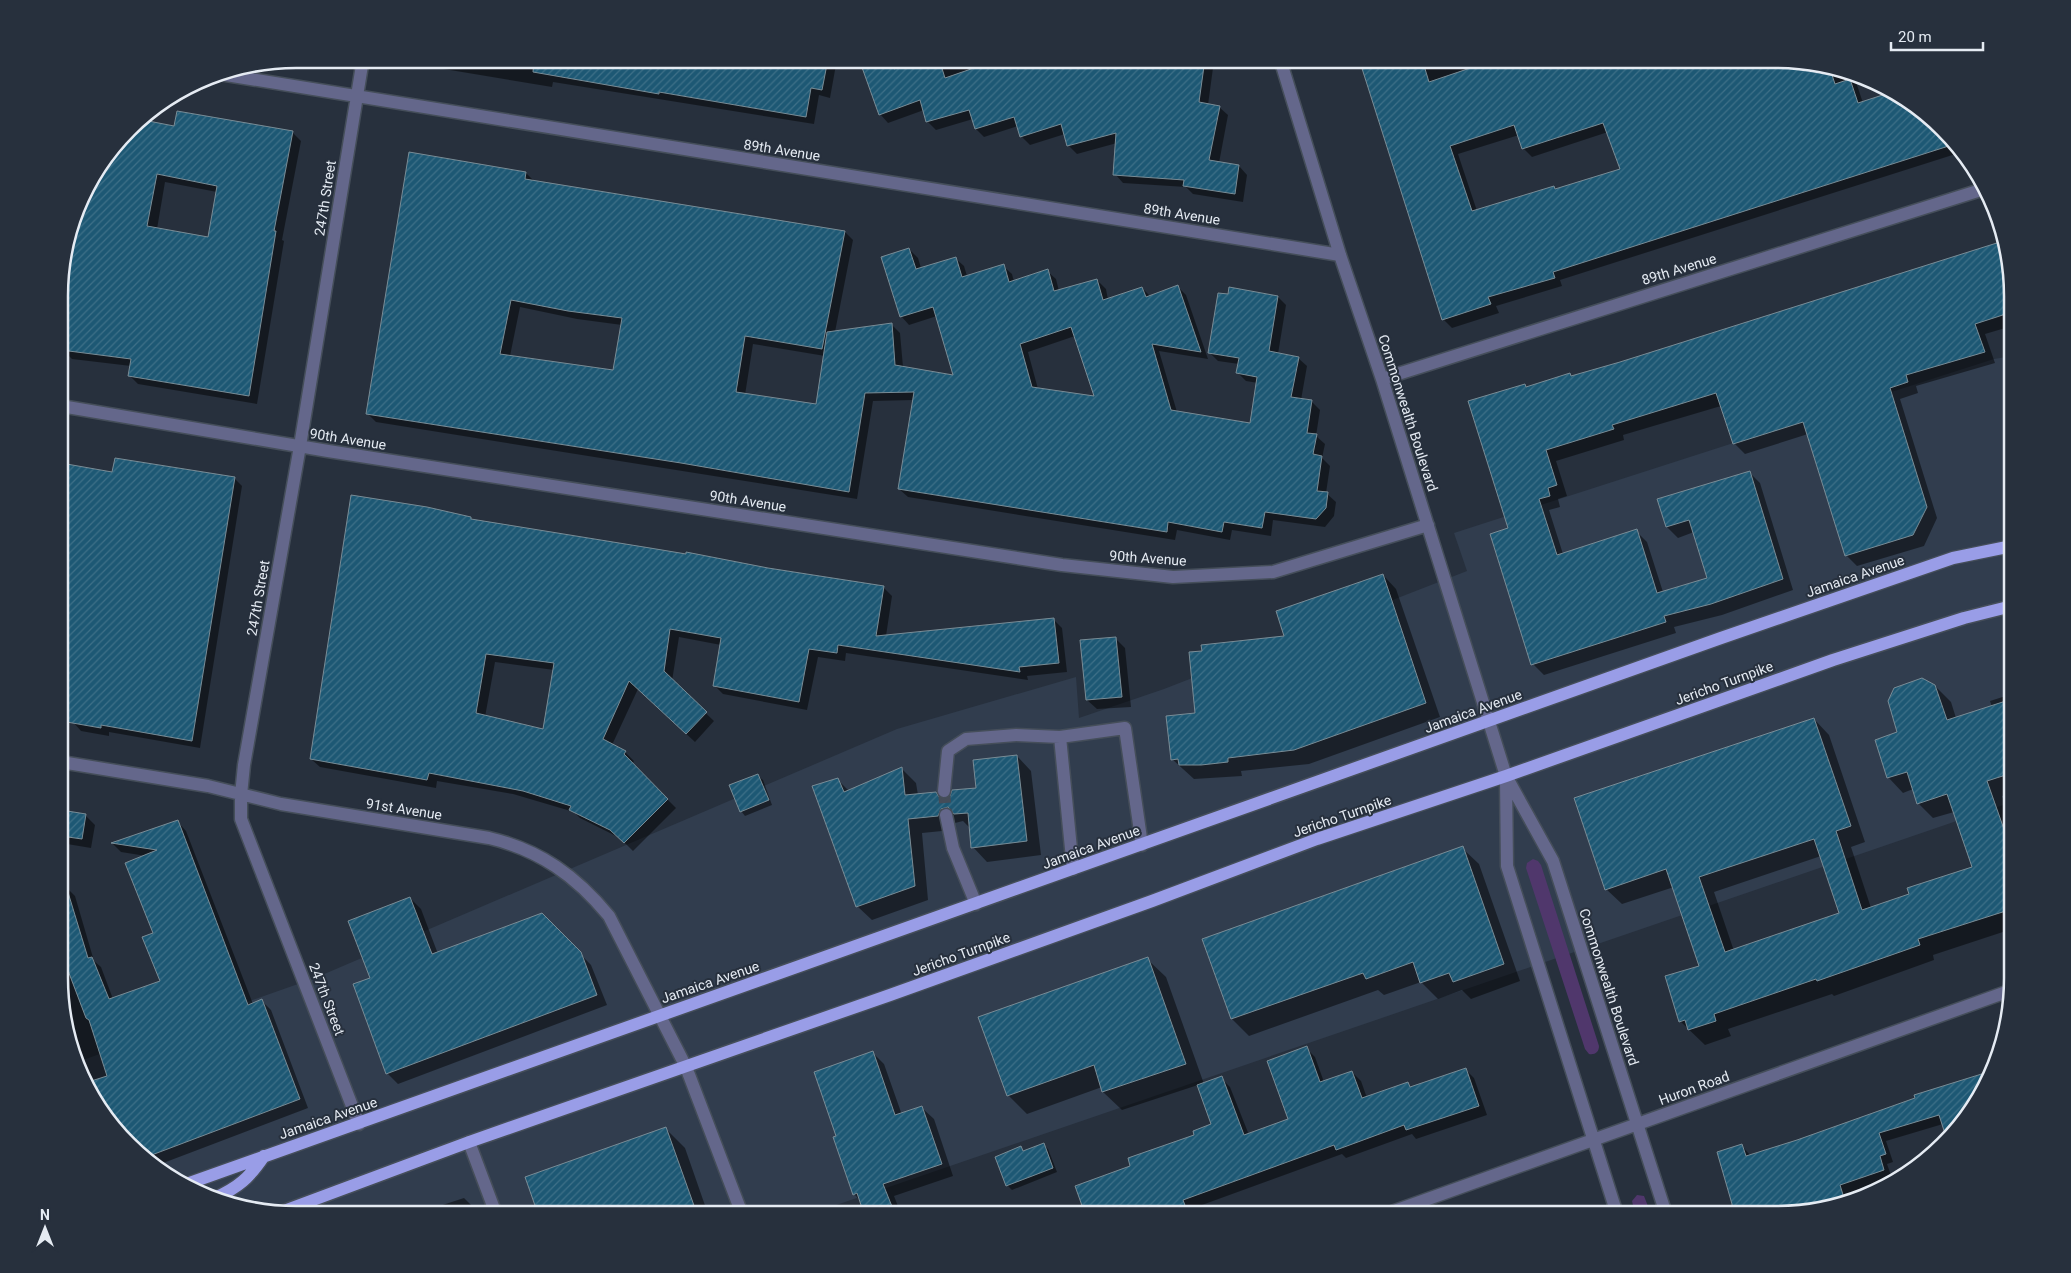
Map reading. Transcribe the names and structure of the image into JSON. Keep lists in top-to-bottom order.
{
  "streets": {
    "main road": ["Jamaica Avenue", "Jericho Turnpike"],
    "street": [
      "89th Avenue",
      "247th Street",
      "Commonwealth Boulevard",
      "90th Avenue",
      "91st Avenue",
      "Huron Road"
    ]
  },
  "crossings": [
    ["89th Avenue", "247th Street"],
    ["89th Avenue", "Commonwealth Boulevard"],
    ["247th Street", "90th Avenue"],
    ["247th Street", "Jamaica Avenue"],
    ["247th Street", "91st Avenue"],
    ["Commonwealth Boulevard", "90th Avenue"],
    ["Commonwealth Boulevard", "Jamaica Avenue"],
    ["Commonwealth Boulevard", "Jericho Turnpike"],
    ["Commonwealth Boulevard", "Huron Road"],
    ["Jamaica Avenue", "91st Avenue"],
    ["Jericho Turnpike", "91st Avenue"]
  ],
  "scale_bar": "20 m",
  "north": "top"
}
